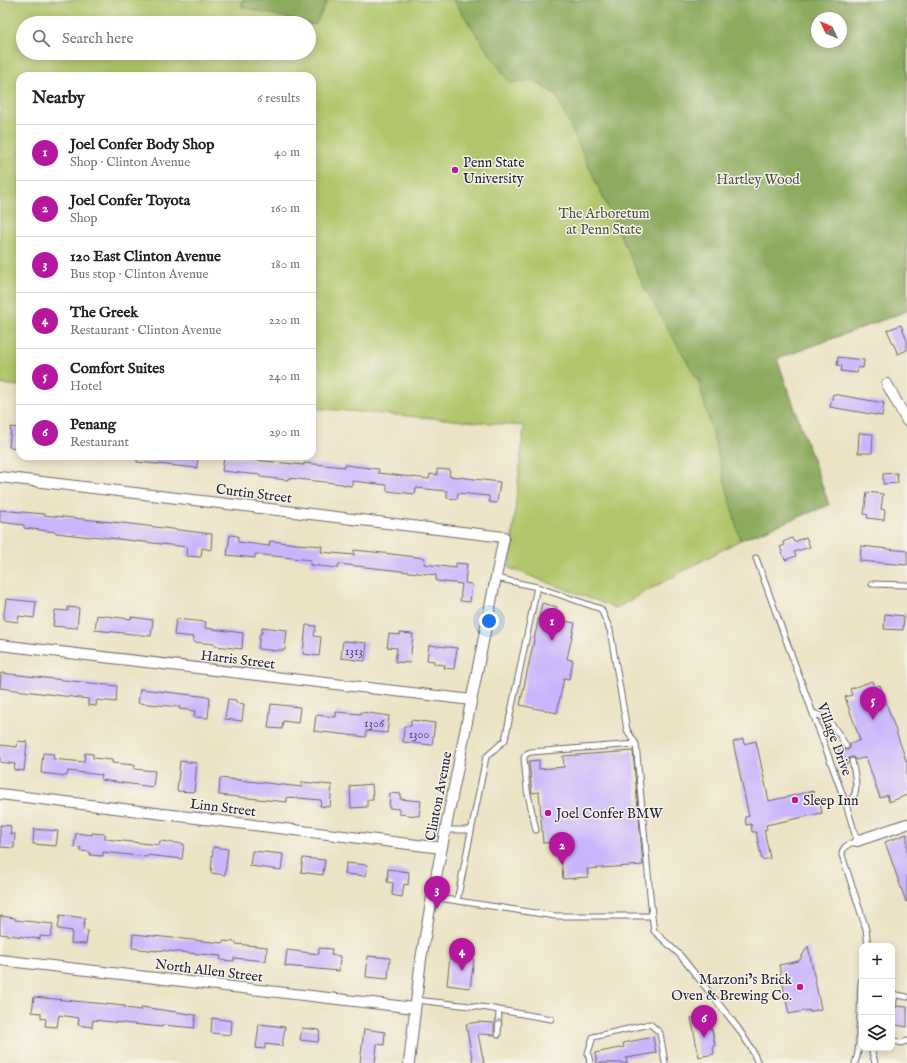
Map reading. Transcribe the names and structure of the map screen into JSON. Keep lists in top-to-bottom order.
{
  "streets": {
    "street": [
      "Curtin Street",
      "Harris Street",
      "Clinton Avenue",
      "Linn Street",
      "North Allen Street"
    ],
    "lane": ["Village Drive"]
  },
  "crossings": [
    ["Curtin Street", "Clinton Avenue"],
    ["Harris Street", "Clinton Avenue"],
    ["Clinton Avenue", "Linn Street"],
    ["Clinton Avenue", "North Allen Street"]
  ],
  "parks": ["Hartley Wood", "The Arboretum at Penn State"],
  "places": [
    "Penn State University",
    "Sleep Inn",
    "Joel Confer BMW",
    "Marzoni’s Brick Oven & Brewing Co."
  ],
  "house_numbers": ["1313", "1306", "1300"],
  "north": "top left",
  "page": {
    "search": "Search here",
    "heading": ["Nearby", "6 results"],
    "list": [
      {
        "mark": "1",
        "name": "Joel Confer Body Shop",
        "note": "Shop · Clinton Avenue",
        "value": "40 m"
      },
      {
        "mark": "2",
        "name": "Joel Confer Toyota",
        "note": "Shop",
        "value": "160 m"
      },
      {
        "mark": "3",
        "name": "120 East Clinton Avenue",
        "note": "Bus stop · Clinton Avenue",
        "value": "180 m"
      },
      {
        "mark": "4",
        "name": "The Greek",
        "note": "Restaurant · Clinton Avenue",
        "value": "220 m"
      },
      {
        "mark": "5",
        "name": "Comfort Suites",
        "note": "Hotel",
        "value": "240 m"
      },
      {
        "mark": "6",
        "name": "Penang",
        "note": "Restaurant",
        "value": "290 m"
      }
    ],
    "pins": [
      "1",
      "5",
      "2",
      "3",
      "4",
      "6"
    ],
    "map_buttons": ["+", "−"]
  }
}
